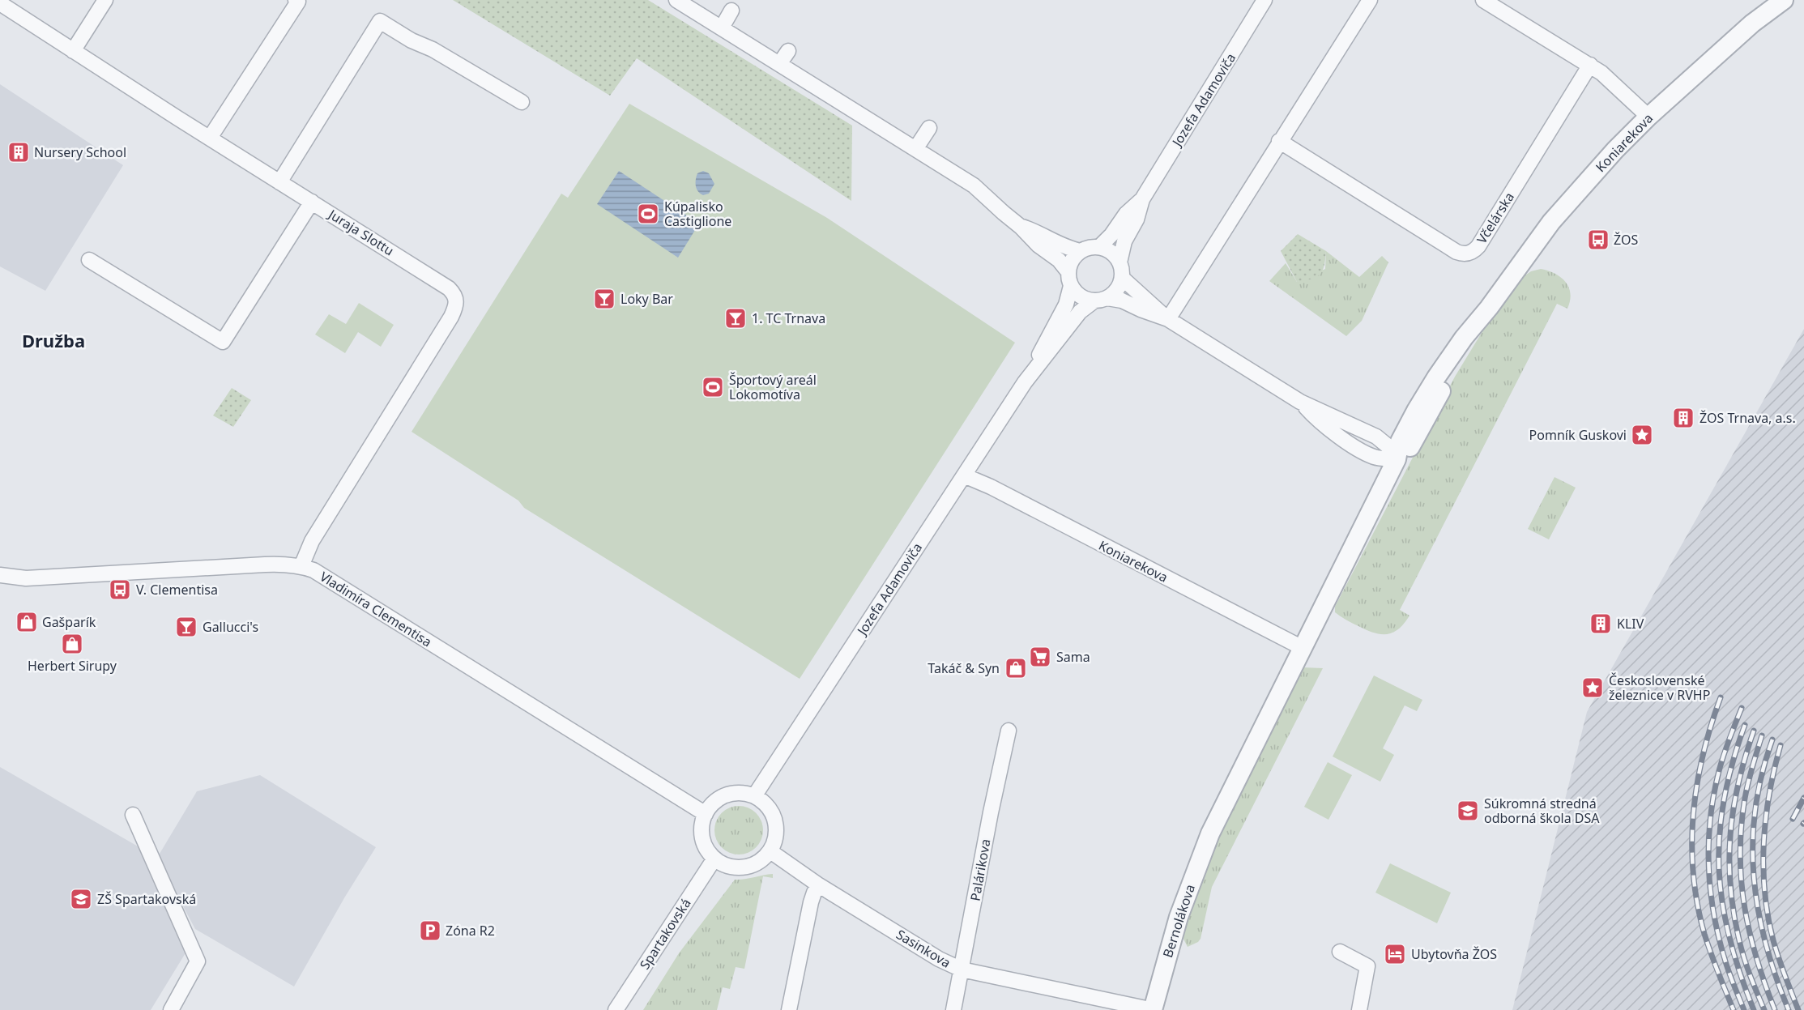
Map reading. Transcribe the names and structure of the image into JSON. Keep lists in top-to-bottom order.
{
  "streets": {
    "street": [
      "Jozefa Adamoviča",
      "Koniarekova",
      "Včelárska",
      "Juraja Slottu",
      "Vladimíra Clementisa",
      "Palárikova",
      "Bernolákova",
      "Spartakovská",
      "Sasinkova"
    ]
  },
  "crossings": [
    ["Jozefa Adamoviča", "Koniarekova"],
    ["Jozefa Adamoviča", "Vladimíra Clementisa"],
    ["Jozefa Adamoviča", "Spartakovská"],
    ["Jozefa Adamoviča", "Sasinkova"],
    ["Koniarekova", "Bernolákova"],
    ["Juraja Slottu", "Vladimíra Clementisa"],
    ["Vladimíra Clementisa", "Spartakovská"],
    ["Vladimíra Clementisa", "Sasinkova"],
    ["Palárikova", "Sasinkova"],
    ["Bernolákova", "Sasinkova"],
    ["Spartakovská", "Sasinkova"]
  ],
  "districts": ["Družba"],
  "places": {
    "building": ["Nursery School", "ŽOS Trnava, a.s.", "KLIV"],
    "sports": ["Kúpalisko Castiglione", "Športový areál Lokomotíva"],
    "bus stop": ["ŽOS", "V. Clementisa"],
    "bar": ["Loky Bar", "1. TC Trnava", "Gallucci's"],
    "place": ["Pomník Guskovi", "Československé železnice v RVHP"],
    "shop": ["Gašparík", "Herbert Sirupy", "Takáč & Syn"],
    "supermarket": ["Sama"],
    "school or university": ["Súkromná stredná odborná škola DSA", "ZŠ Spartakovská"],
    "parking": ["Zóna R2"],
    "hotel": ["Ubytovňa ŽOS"]
  }
}
